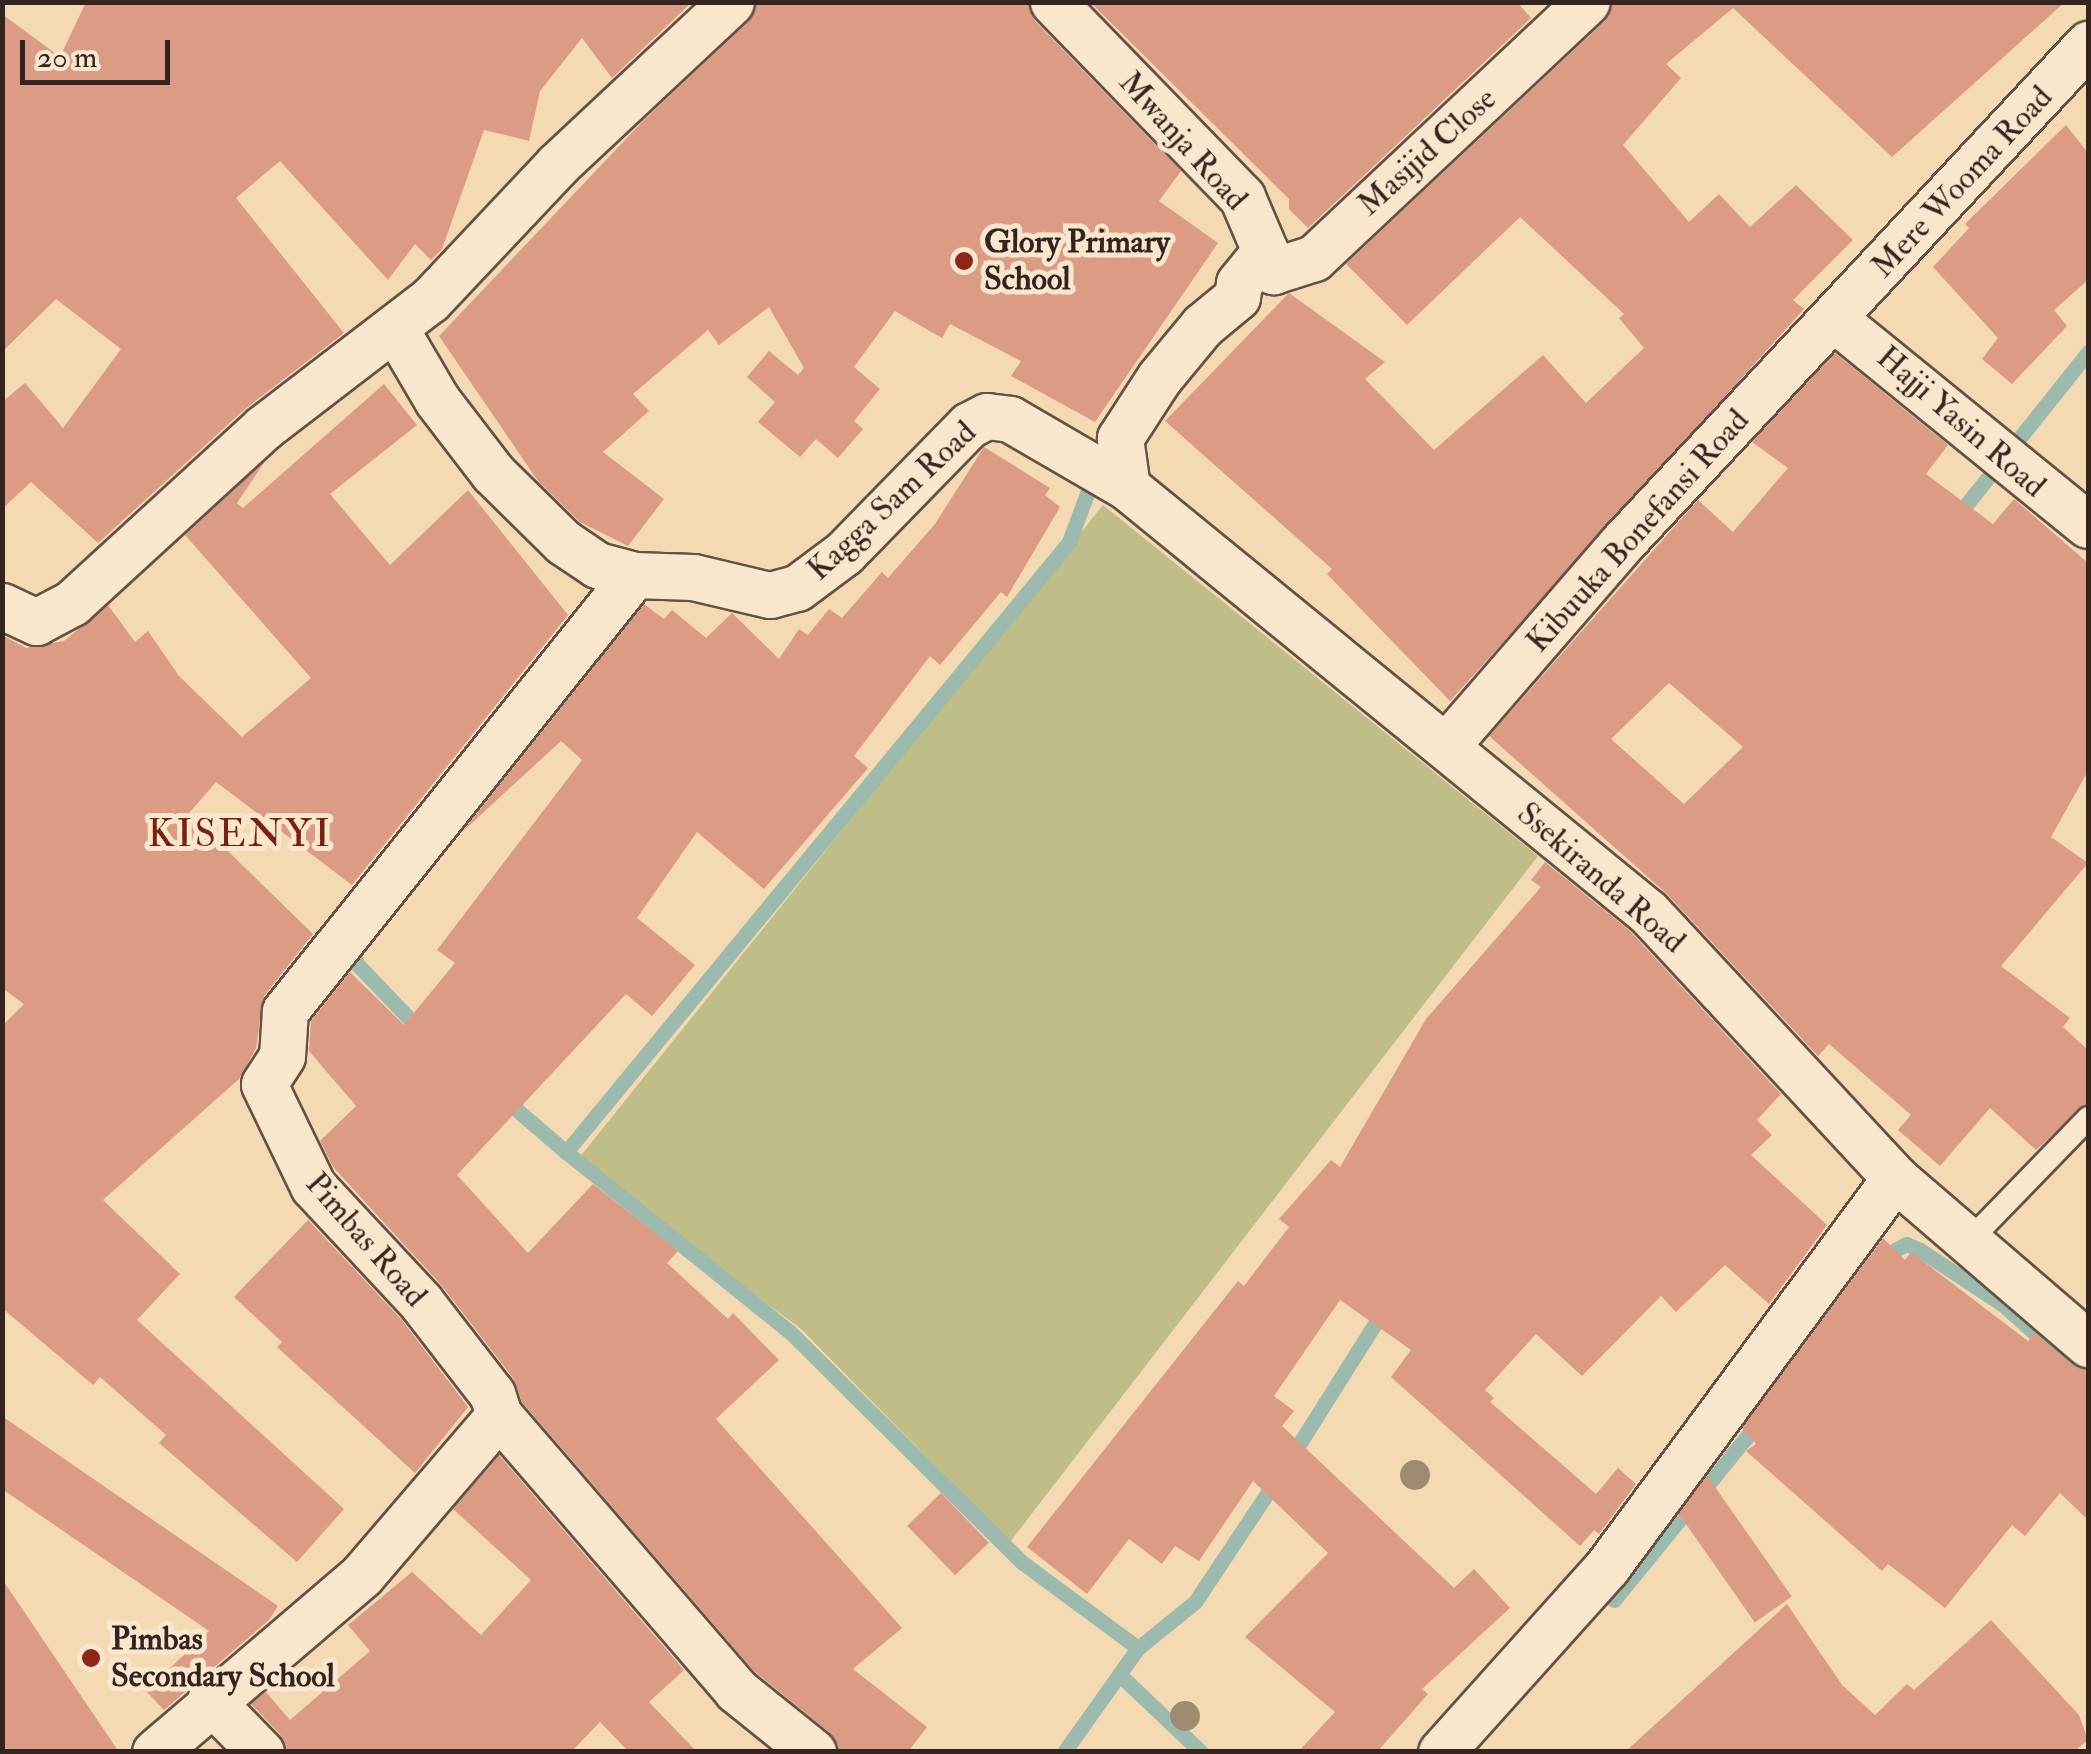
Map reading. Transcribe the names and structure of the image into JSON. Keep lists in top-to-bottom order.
{
  "streets": {
    "street": [
      "Mwanja Road",
      "Masijid Close",
      "Mere Wooma Road",
      "Hajji Yasin Road",
      "Kagga Sam Road",
      "Kibuuka Bonefansi Road",
      "Ssekiranda Road",
      "Pimbas Road"
    ]
  },
  "crossings": [
    ["Mwanja Road", "Masijid Close"],
    ["Mere Wooma Road", "Hajji Yasin Road"],
    ["Mere Wooma Road", "Kibuuka Bonefansi Road"],
    ["Hajji Yasin Road", "Kibuuka Bonefansi Road"],
    ["Kagga Sam Road", "Ssekiranda Road"],
    ["Kagga Sam Road", "Pimbas Road"],
    ["Kibuuka Bonefansi Road", "Ssekiranda Road"]
  ],
  "districts": ["KISENYI"],
  "places": ["Glory Primary School", "Pimbas Secondary School"],
  "scale_bar": "20 m"
}
